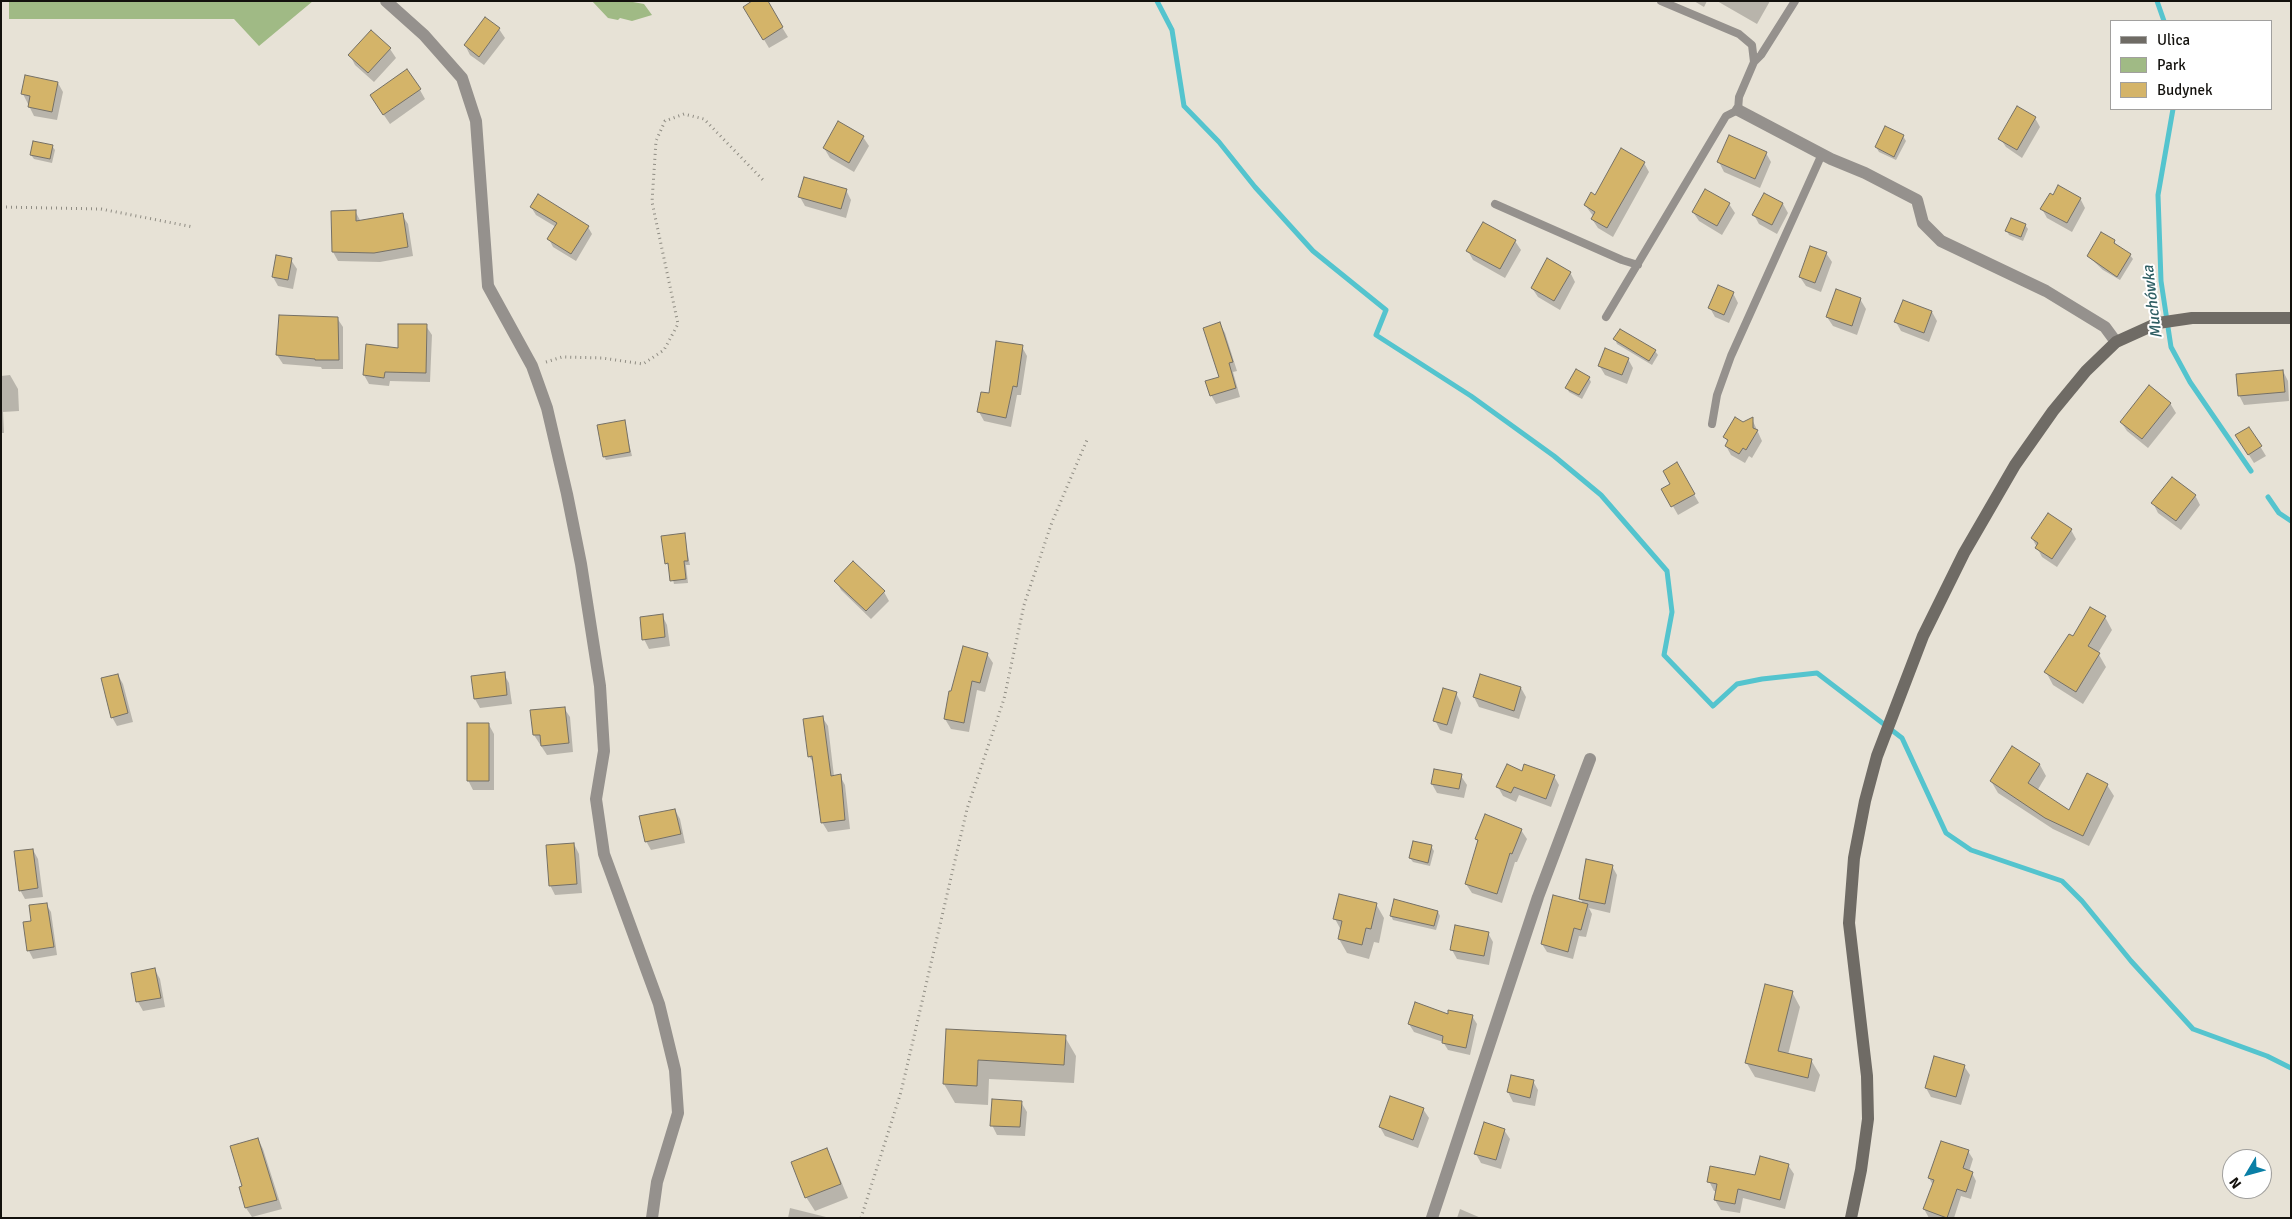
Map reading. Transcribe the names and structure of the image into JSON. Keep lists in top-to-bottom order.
{
  "water": ["Muchówka"],
  "legend": ["Ulica", "Park", "Budynek"],
  "north": "bottom left"
}
